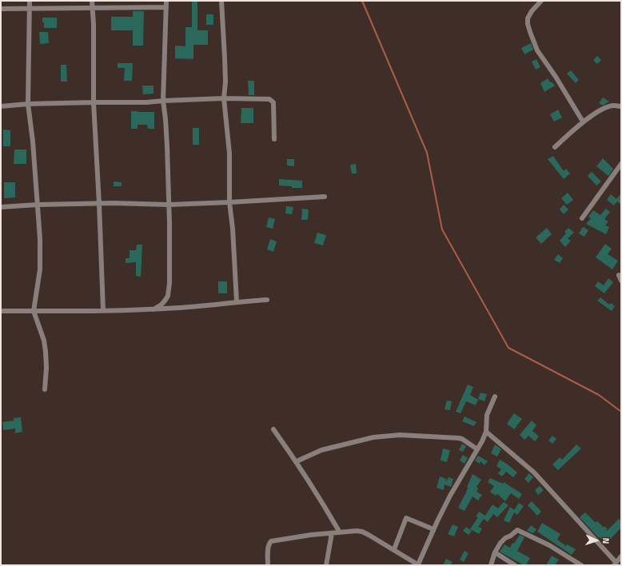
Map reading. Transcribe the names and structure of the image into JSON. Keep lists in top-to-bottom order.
{
  "north": "right"
}
